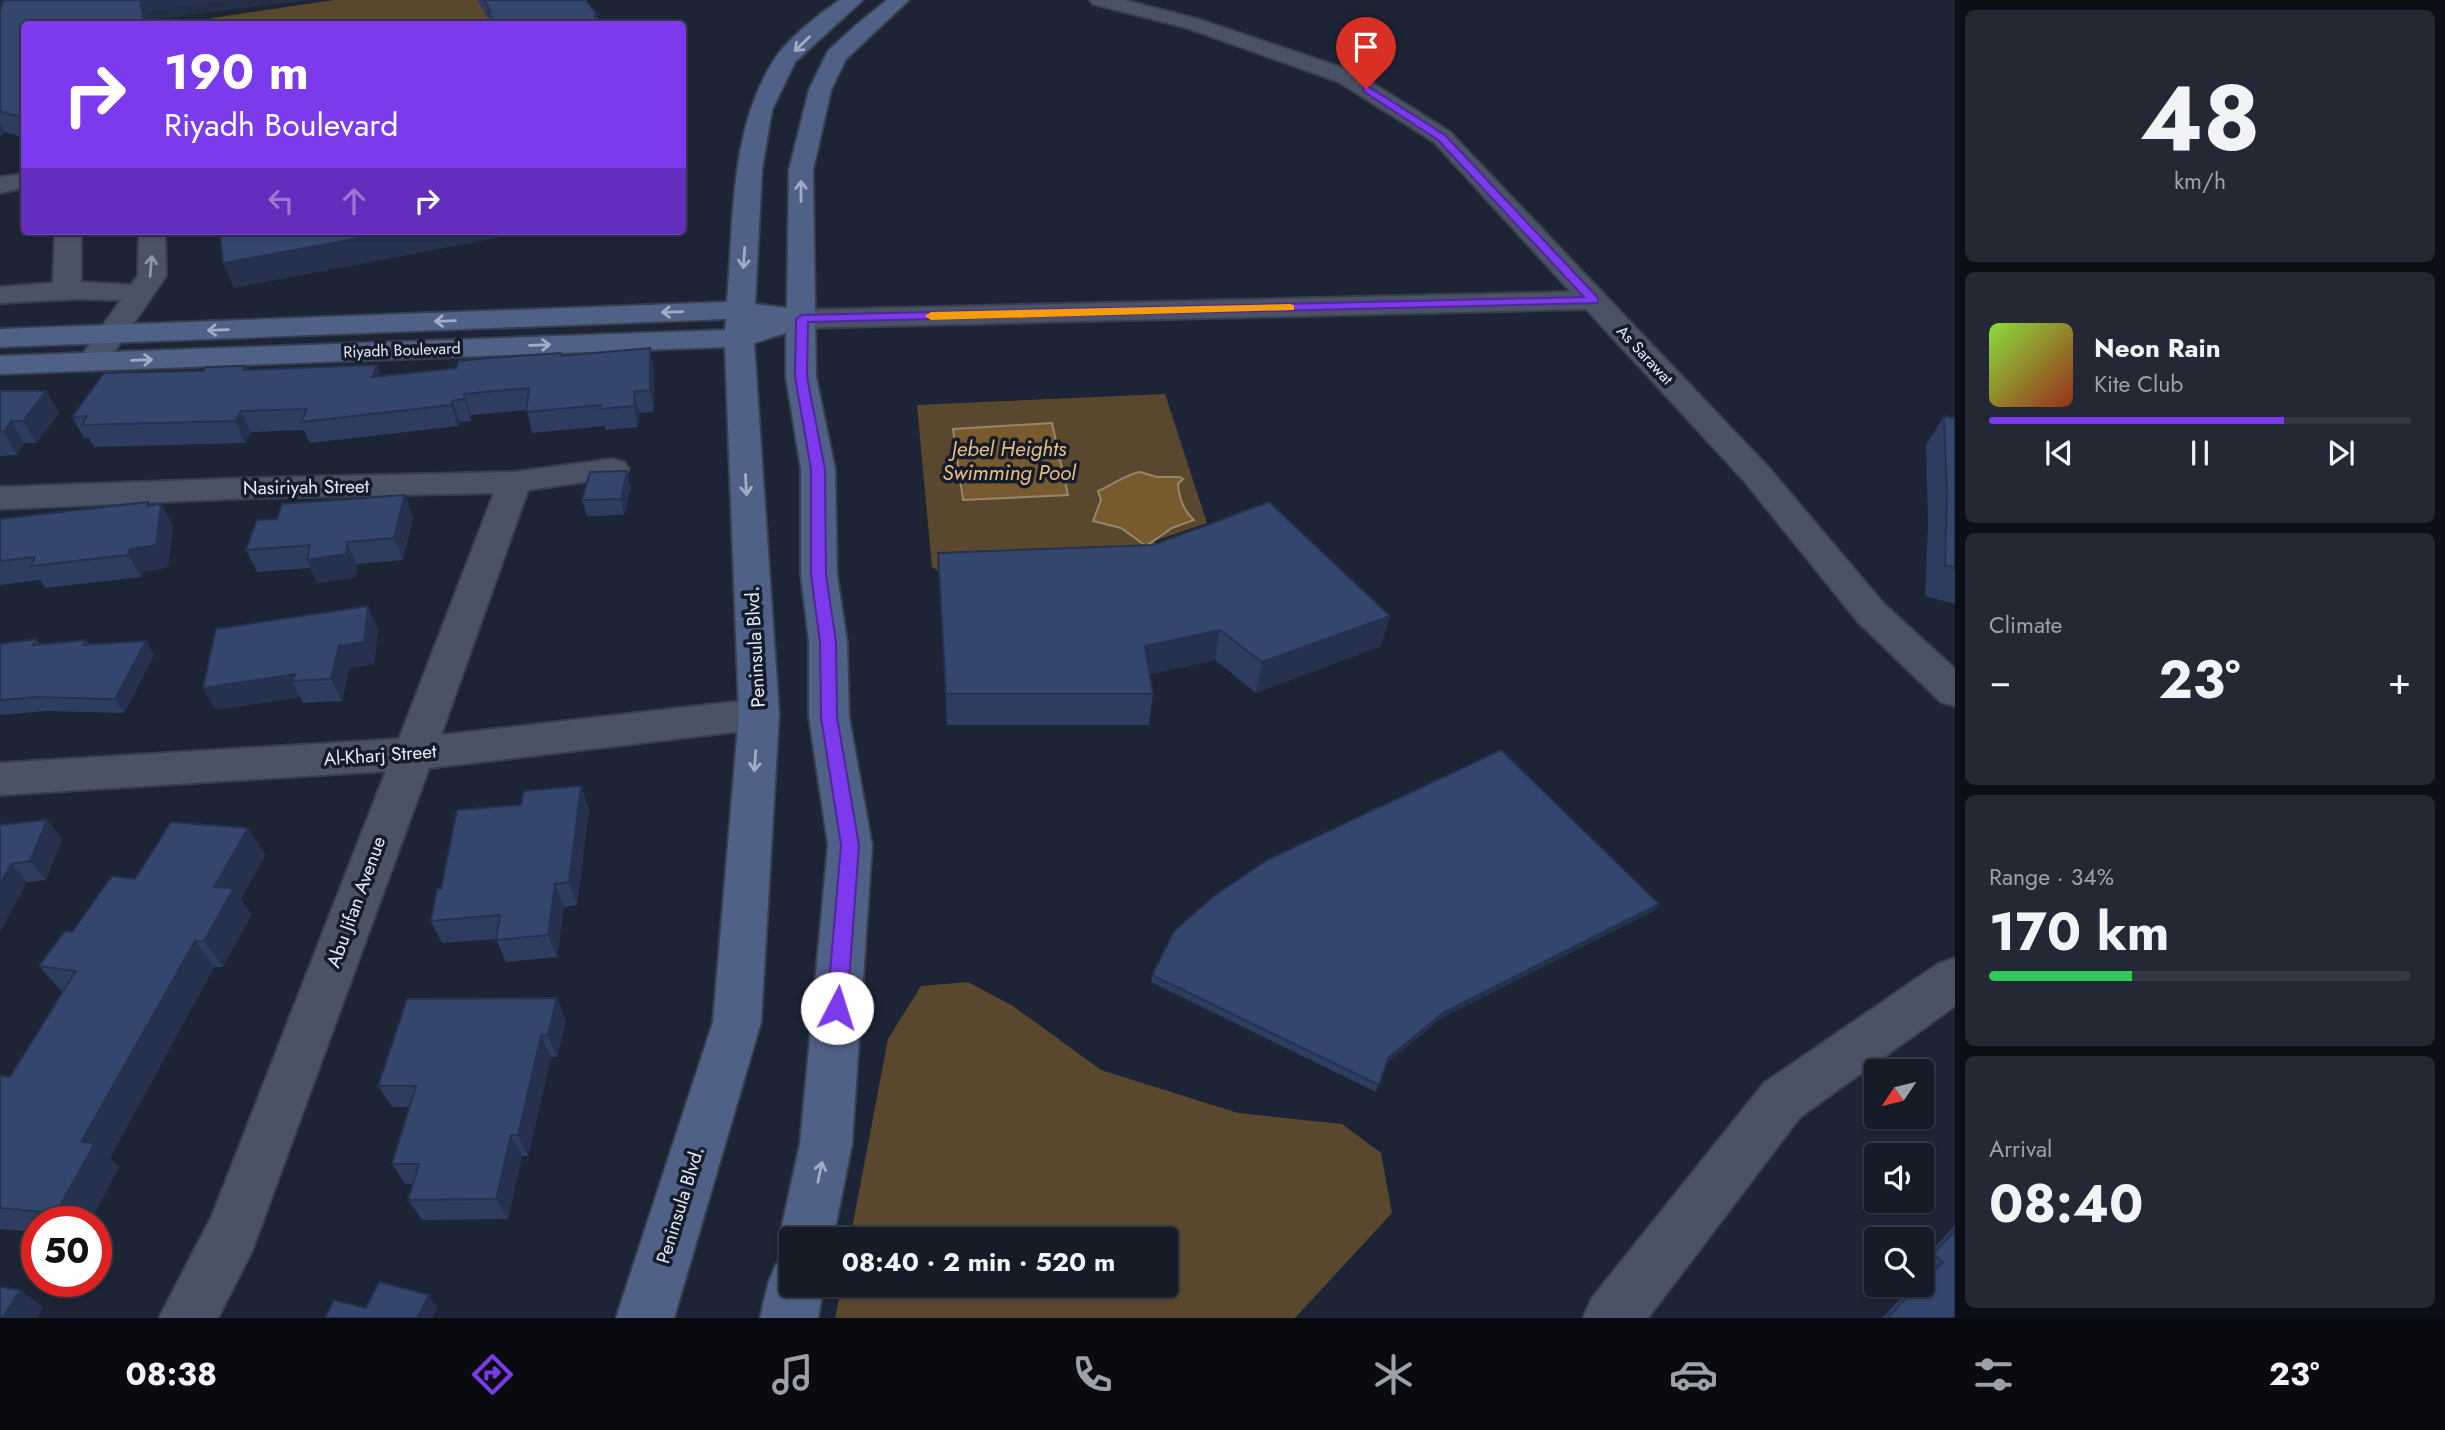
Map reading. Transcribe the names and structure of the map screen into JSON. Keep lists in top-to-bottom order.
{
  "streets": {
    "main road": ["Riyadh Boulevard", "Peninsula Blvd."],
    "street": [
      "As Sarawat",
      "Nasiriyah Street",
      "Al-Kharj Street",
      "Abu Jifan Avenue"
    ]
  },
  "crossings": [
    ["Riyadh Boulevard", "As Sarawat"],
    ["Riyadh Boulevard", "Peninsula Blvd."],
    ["Nasiriyah Street", "Abu Jifan Avenue"],
    ["Peninsula Blvd.", "Al-Kharj Street"],
    ["Al-Kharj Street", "Abu Jifan Avenue"]
  ],
  "water": ["Jebel Heights Swimming Pool"],
  "north": "bottom left",
  "page": {
    "tile": [
      ["48", "km/h"],
      "Climate",
      ["Range · 34%", "170 km"],
      ["Arrival", "08:40"]
    ],
    "turn": ["190 m", "Riyadh Boulevard"],
    "song": ["Neon Rain", "Kite Club"],
    "heat": ["−", "23°", "+"],
    "limit": "50",
    "trip": "08:40 · 2 min · 520 m",
    "tabs": ["08:38", "23°"]
  }
}
